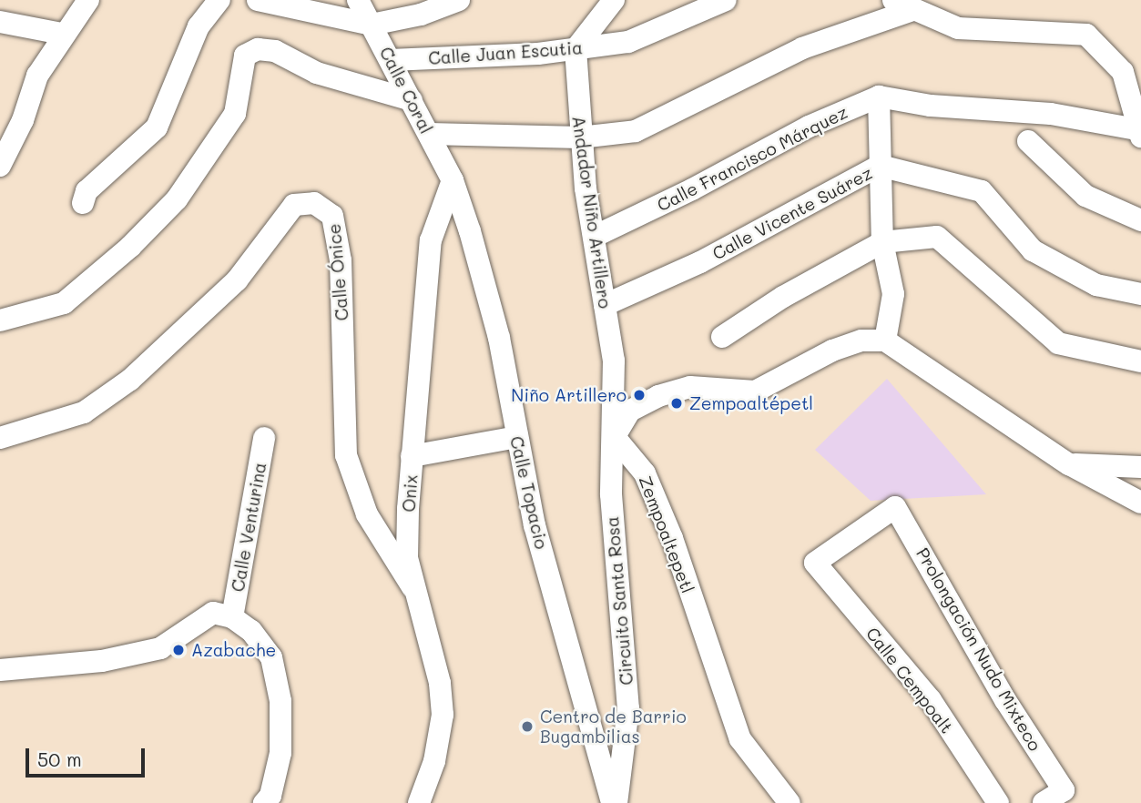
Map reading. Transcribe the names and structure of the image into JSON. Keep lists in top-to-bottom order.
{
  "streets": {
    "street": [
      "Calle Juan Escutia",
      "Calle Coral",
      "Calle Francisco Márquez",
      "Andador Niño Artillero",
      "Calle Vicente Suárez",
      "Calle Ónice",
      "Calle Topacio",
      "Onix",
      "Calle Venturina",
      "Zempoaltepetl",
      "Circuito Santa Rosa",
      "Prolongación Nudo Mixteco",
      "Calle Cempoalt"
    ]
  },
  "crossings": [
    ["Calle Juan Escutia", "Calle Coral"],
    ["Calle Juan Escutia", "Andador Niño Artillero"],
    ["Calle Coral", "Calle Topacio"],
    ["Calle Coral", "Onix"],
    ["Calle Francisco Márquez", "Andador Niño Artillero"],
    ["Andador Niño Artillero", "Calle Vicente Suárez"],
    ["Andador Niño Artillero", "Zempoaltepetl"],
    ["Andador Niño Artillero", "Circuito Santa Rosa"],
    ["Calle Ónice", "Onix"],
    ["Calle Topacio", "Onix"],
    ["Calle Topacio", "Circuito Santa Rosa"],
    ["Zempoaltepetl", "Circuito Santa Rosa"],
    ["Prolongación Nudo Mixteco", "Calle Cempoalt"]
  ],
  "places": [
    "Niño Artillero",
    "Zempoaltépetl",
    "Azabache",
    "Centro de Barrio Bugambilias"
  ],
  "scale_bar": "50 m"
}
